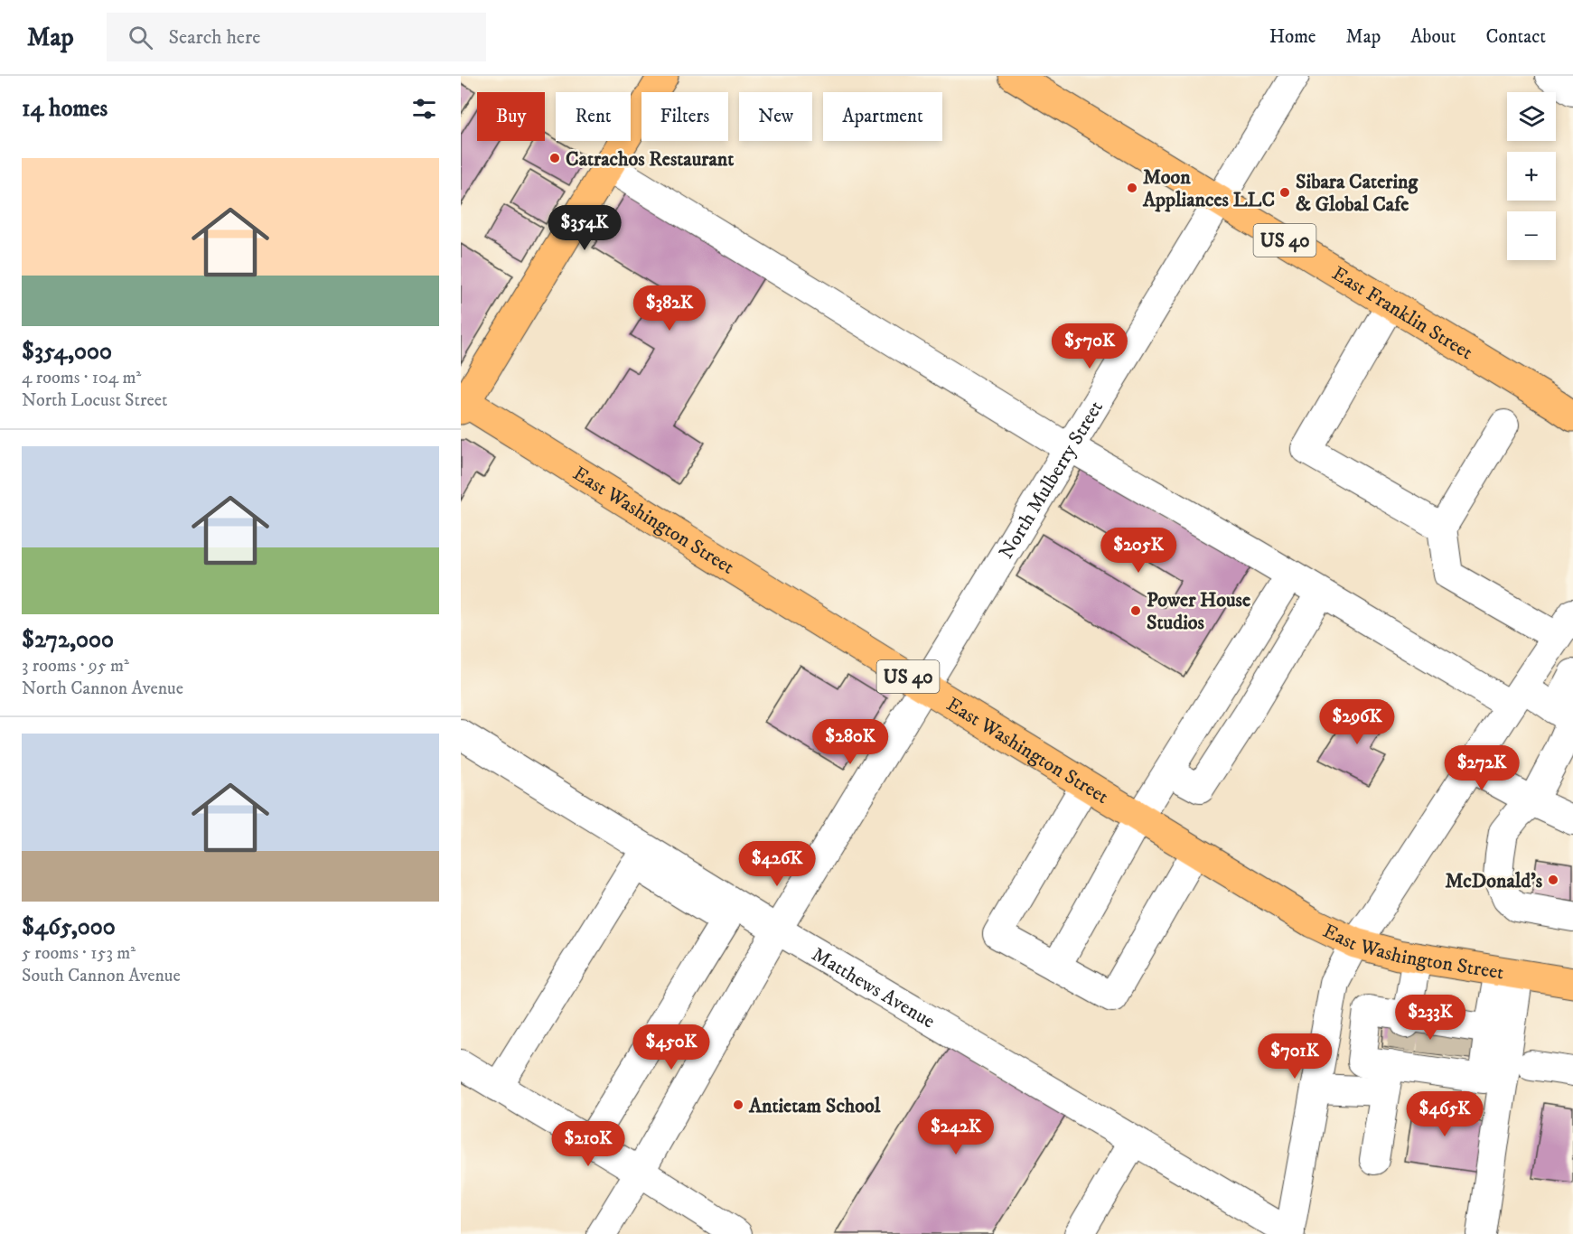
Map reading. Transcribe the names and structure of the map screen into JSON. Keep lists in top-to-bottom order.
{
  "streets": {
    "main road": ["US 40", "East Franklin Street", "East Washington Street"],
    "street": ["North Mulberry Street", "Matthews Avenue"]
  },
  "crossings": [
    ["East Franklin Street", "North Mulberry Street"],
    ["North Mulberry Street", "East Washington Street"],
    ["North Mulberry Street", "Matthews Avenue"]
  ],
  "places": [
    "Catrachos Restaurant",
    "Moon Appliances LLC",
    "Sibara Catering & Global Cafe",
    "Power House Studios",
    "McDonald's",
    "Antietam School"
  ],
  "page": {
    "header": "Map",
    "search": "Search here",
    "nav": [
      "Home",
      "Map",
      "About",
      "Contact"
    ],
    "heading": "14 homes",
    "map_buttons": ["+", "−"],
    "chip": [
      "Buy",
      "Rent",
      "Filters",
      "New",
      "Apartment"
    ],
    "list": [
      {
        "name": "$354,000",
        "note": "4 rooms · 104 m² · North Locust Street"
      },
      {
        "name": "$272,000",
        "note": "3 rooms · 95 m² · North Cannon Avenue"
      },
      {
        "name": "$465,000",
        "note": "5 rooms · 153 m² · South Cannon Avenue"
      }
    ],
    "price": [
      "$354K",
      "$382K",
      "$570K",
      "$205K",
      "$296K",
      "$280K",
      "$272K",
      "$426K",
      "$233K",
      "$450K",
      "$701K",
      "$465K",
      "$242K",
      "$210K"
    ]
  }
}
